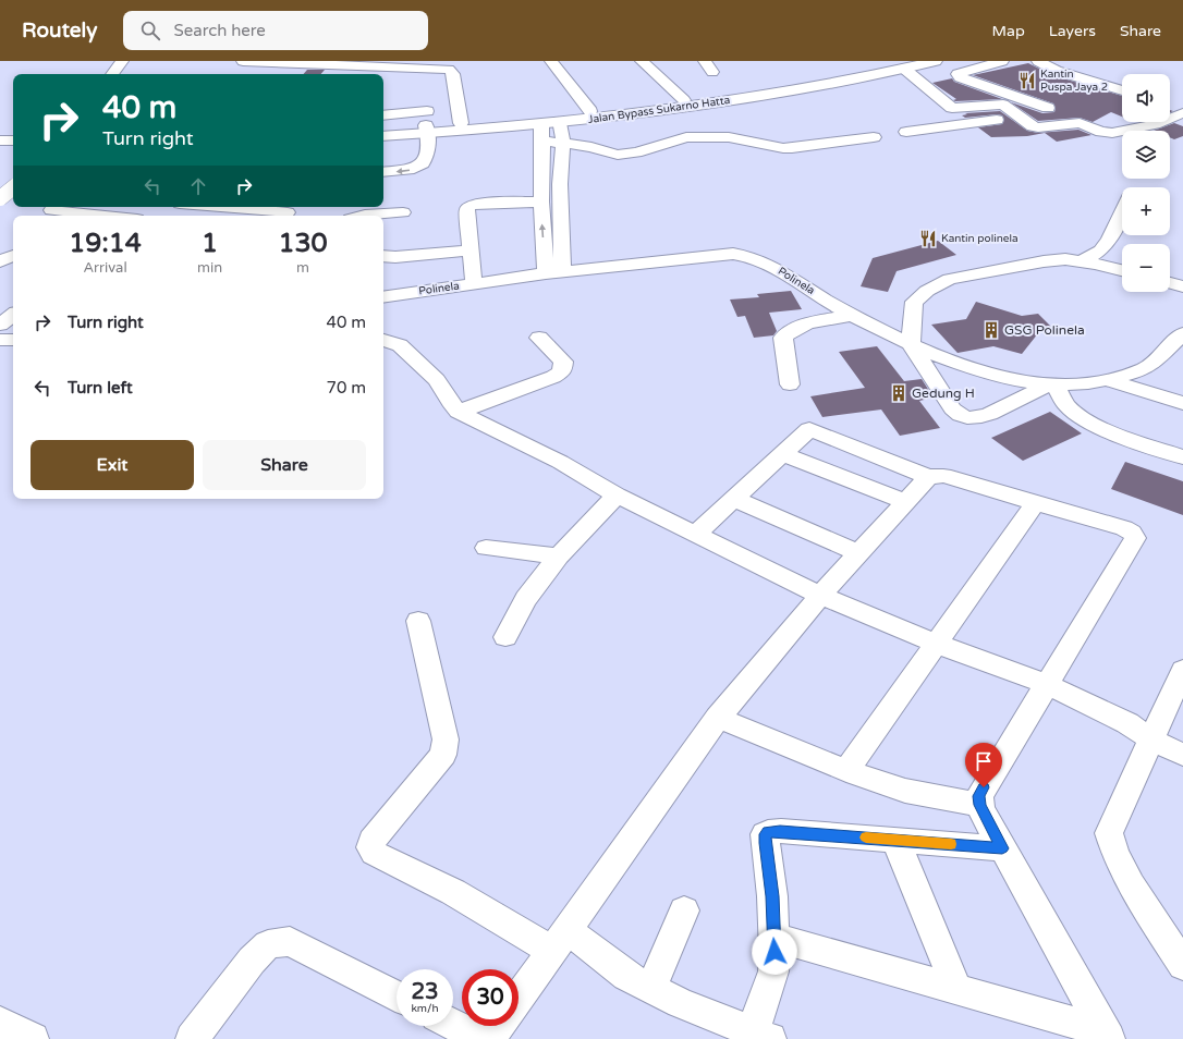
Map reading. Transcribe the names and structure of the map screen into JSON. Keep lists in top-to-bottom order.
{
  "streets": {
    "highway": ["Jalan Bypass Sukarno Hatta"],
    "street": ["Polinela"]
  },
  "places": {
    "restaurant": ["Kantin Puspa Jaya 2", "Kantin polinela"],
    "building": ["GSG Polinela", "Gedung H"]
  },
  "page": {
    "header": "Routely",
    "search": "Search here",
    "nav": ["Map", "Layers", "Share"],
    "map_buttons": ["+", "−"],
    "turn": ["40 m", "Turn right"],
    "eta": [
      "19:14",
      "Arrival",
      "1",
      "min",
      "130",
      "m"
    ],
    "list": [
      {
        "name": "Turn right",
        "value": "40 m"
      },
      {
        "name": "Turn left",
        "value": "70 m"
      }
    ],
    "buttons": ["Exit", "Share"],
    "speed": "23 km/h",
    "limit": "30"
  }
}
